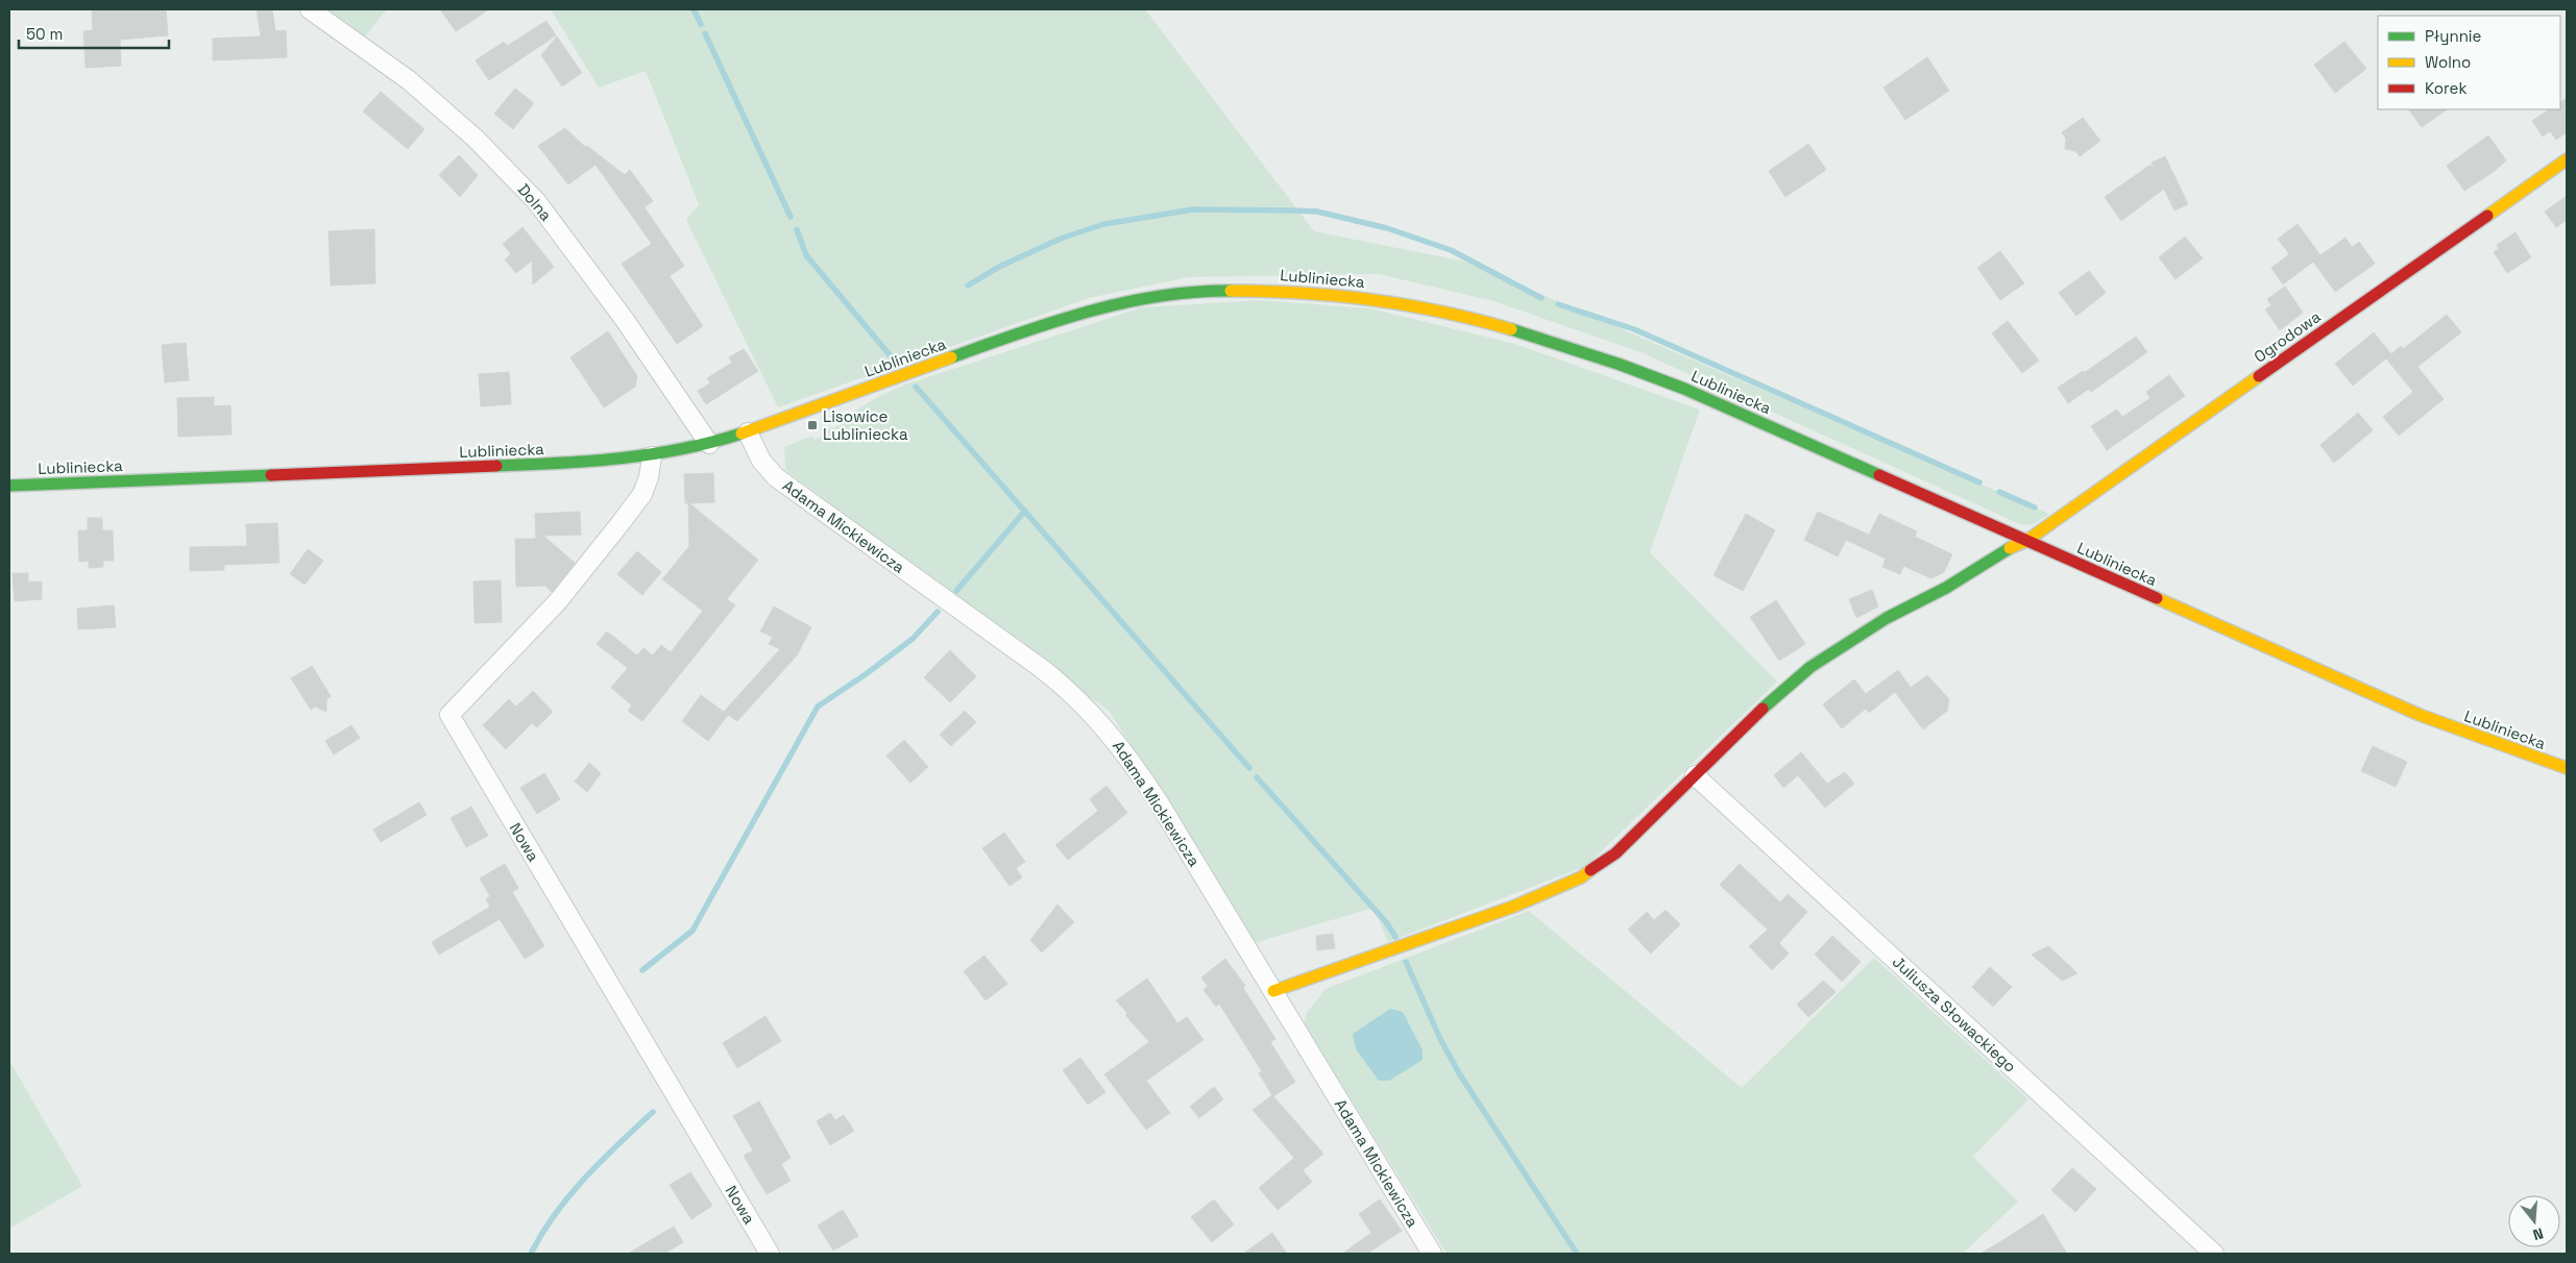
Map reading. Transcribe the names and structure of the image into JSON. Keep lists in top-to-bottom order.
{
  "streets": {
    "main road": ["Lubliniecka", "Ogrodowa"],
    "street": [
      "Dolna",
      "Adama Mickiewicza",
      "Nowa",
      "Juliusza Słowackiego"
    ]
  },
  "crossings": [
    ["Dolna", "Lubliniecka"],
    ["Lubliniecka", "Ogrodowa"],
    ["Lubliniecka", "Adama Mickiewicza"],
    ["Lubliniecka", "Nowa"],
    ["Ogrodowa", "Adama Mickiewicza"],
    ["Ogrodowa", "Juliusza Słowackiego"]
  ],
  "places": {
    "transit": ["Lisowice Lubliniecka"]
  },
  "legend": ["Płynnie", "Wolno", "Korek"],
  "scale_bar": "50 m",
  "north": "bottom"
}
